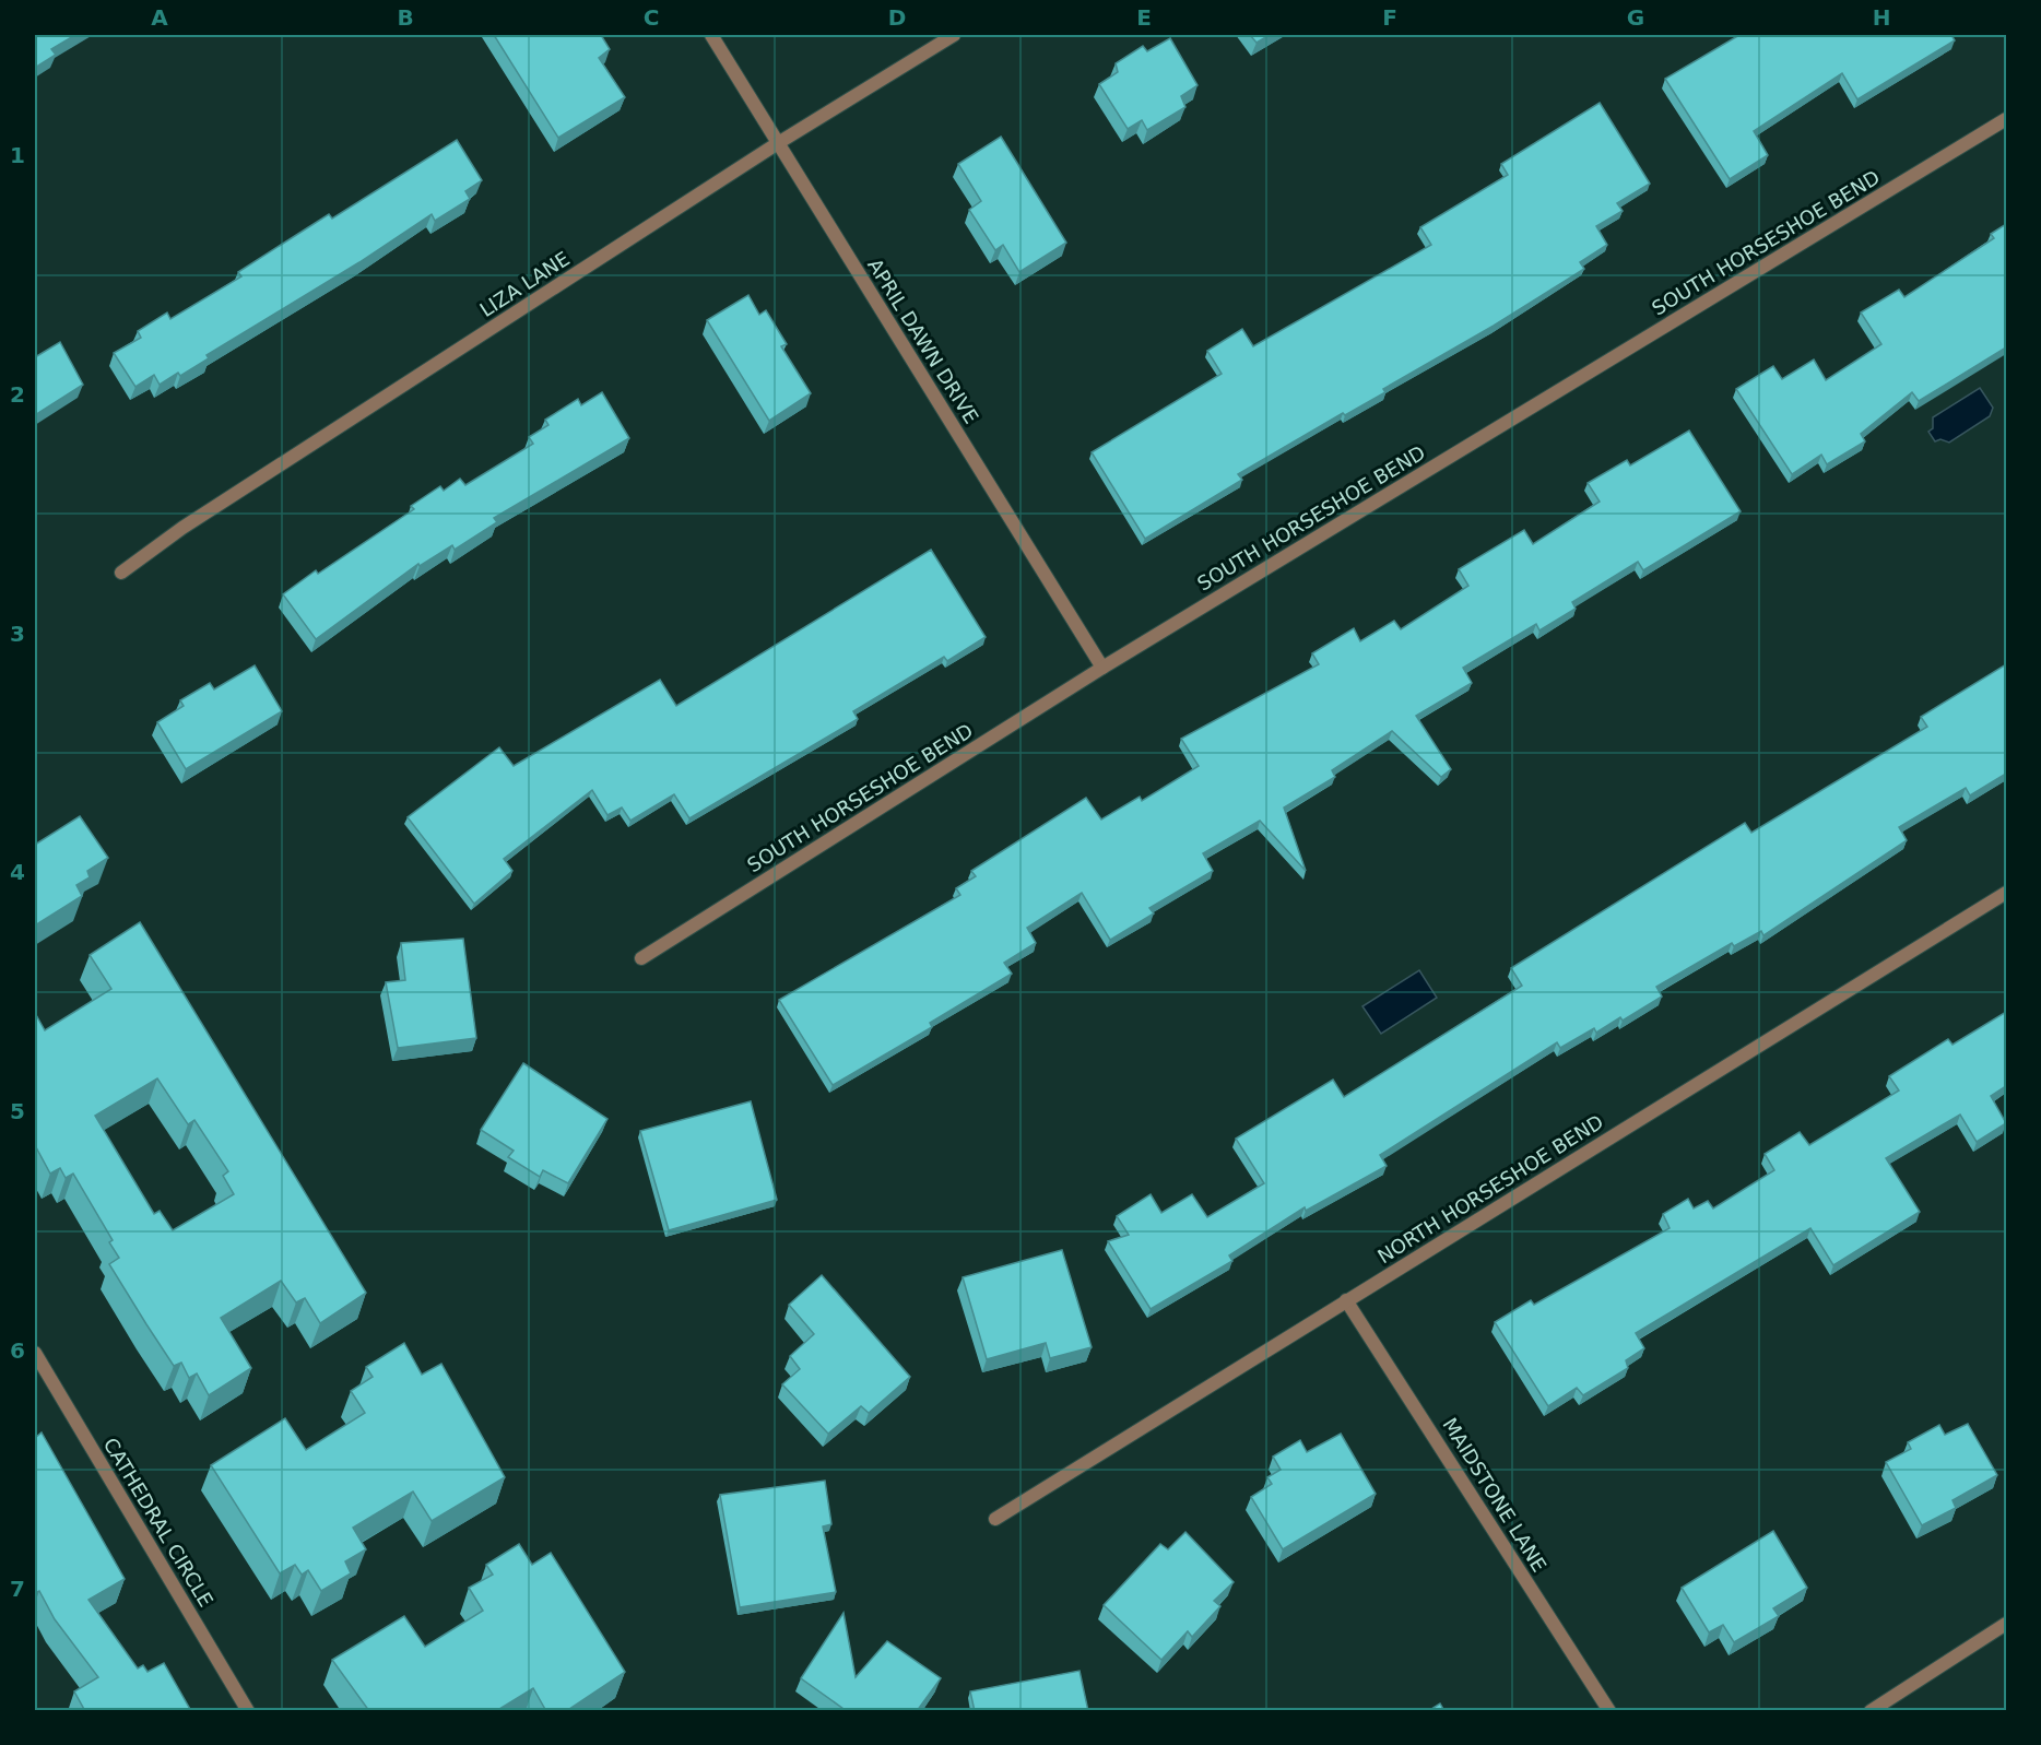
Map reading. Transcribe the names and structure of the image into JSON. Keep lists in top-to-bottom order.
{
  "streets": {
    "street": [
      "SOUTH HORSESHOE BEND",
      "LIZA LANE",
      "APRIL DAWN DRIVE",
      "NORTH HORSESHOE BEND",
      "MAIDSTONE LANE",
      "CATHEDRAL CIRCLE"
    ]
  },
  "crossings": [
    ["SOUTH HORSESHOE BEND", "APRIL DAWN DRIVE"],
    ["LIZA LANE", "APRIL DAWN DRIVE"],
    ["NORTH HORSESHOE BEND", "MAIDSTONE LANE"]
  ],
  "grid": {
    "columns": [
      "A",
      "B",
      "C",
      "D",
      "E",
      "F",
      "G",
      "H"
    ],
    "rows": [
      "1",
      "2",
      "3",
      "4",
      "5",
      "6",
      "7"
    ]
  }
}
